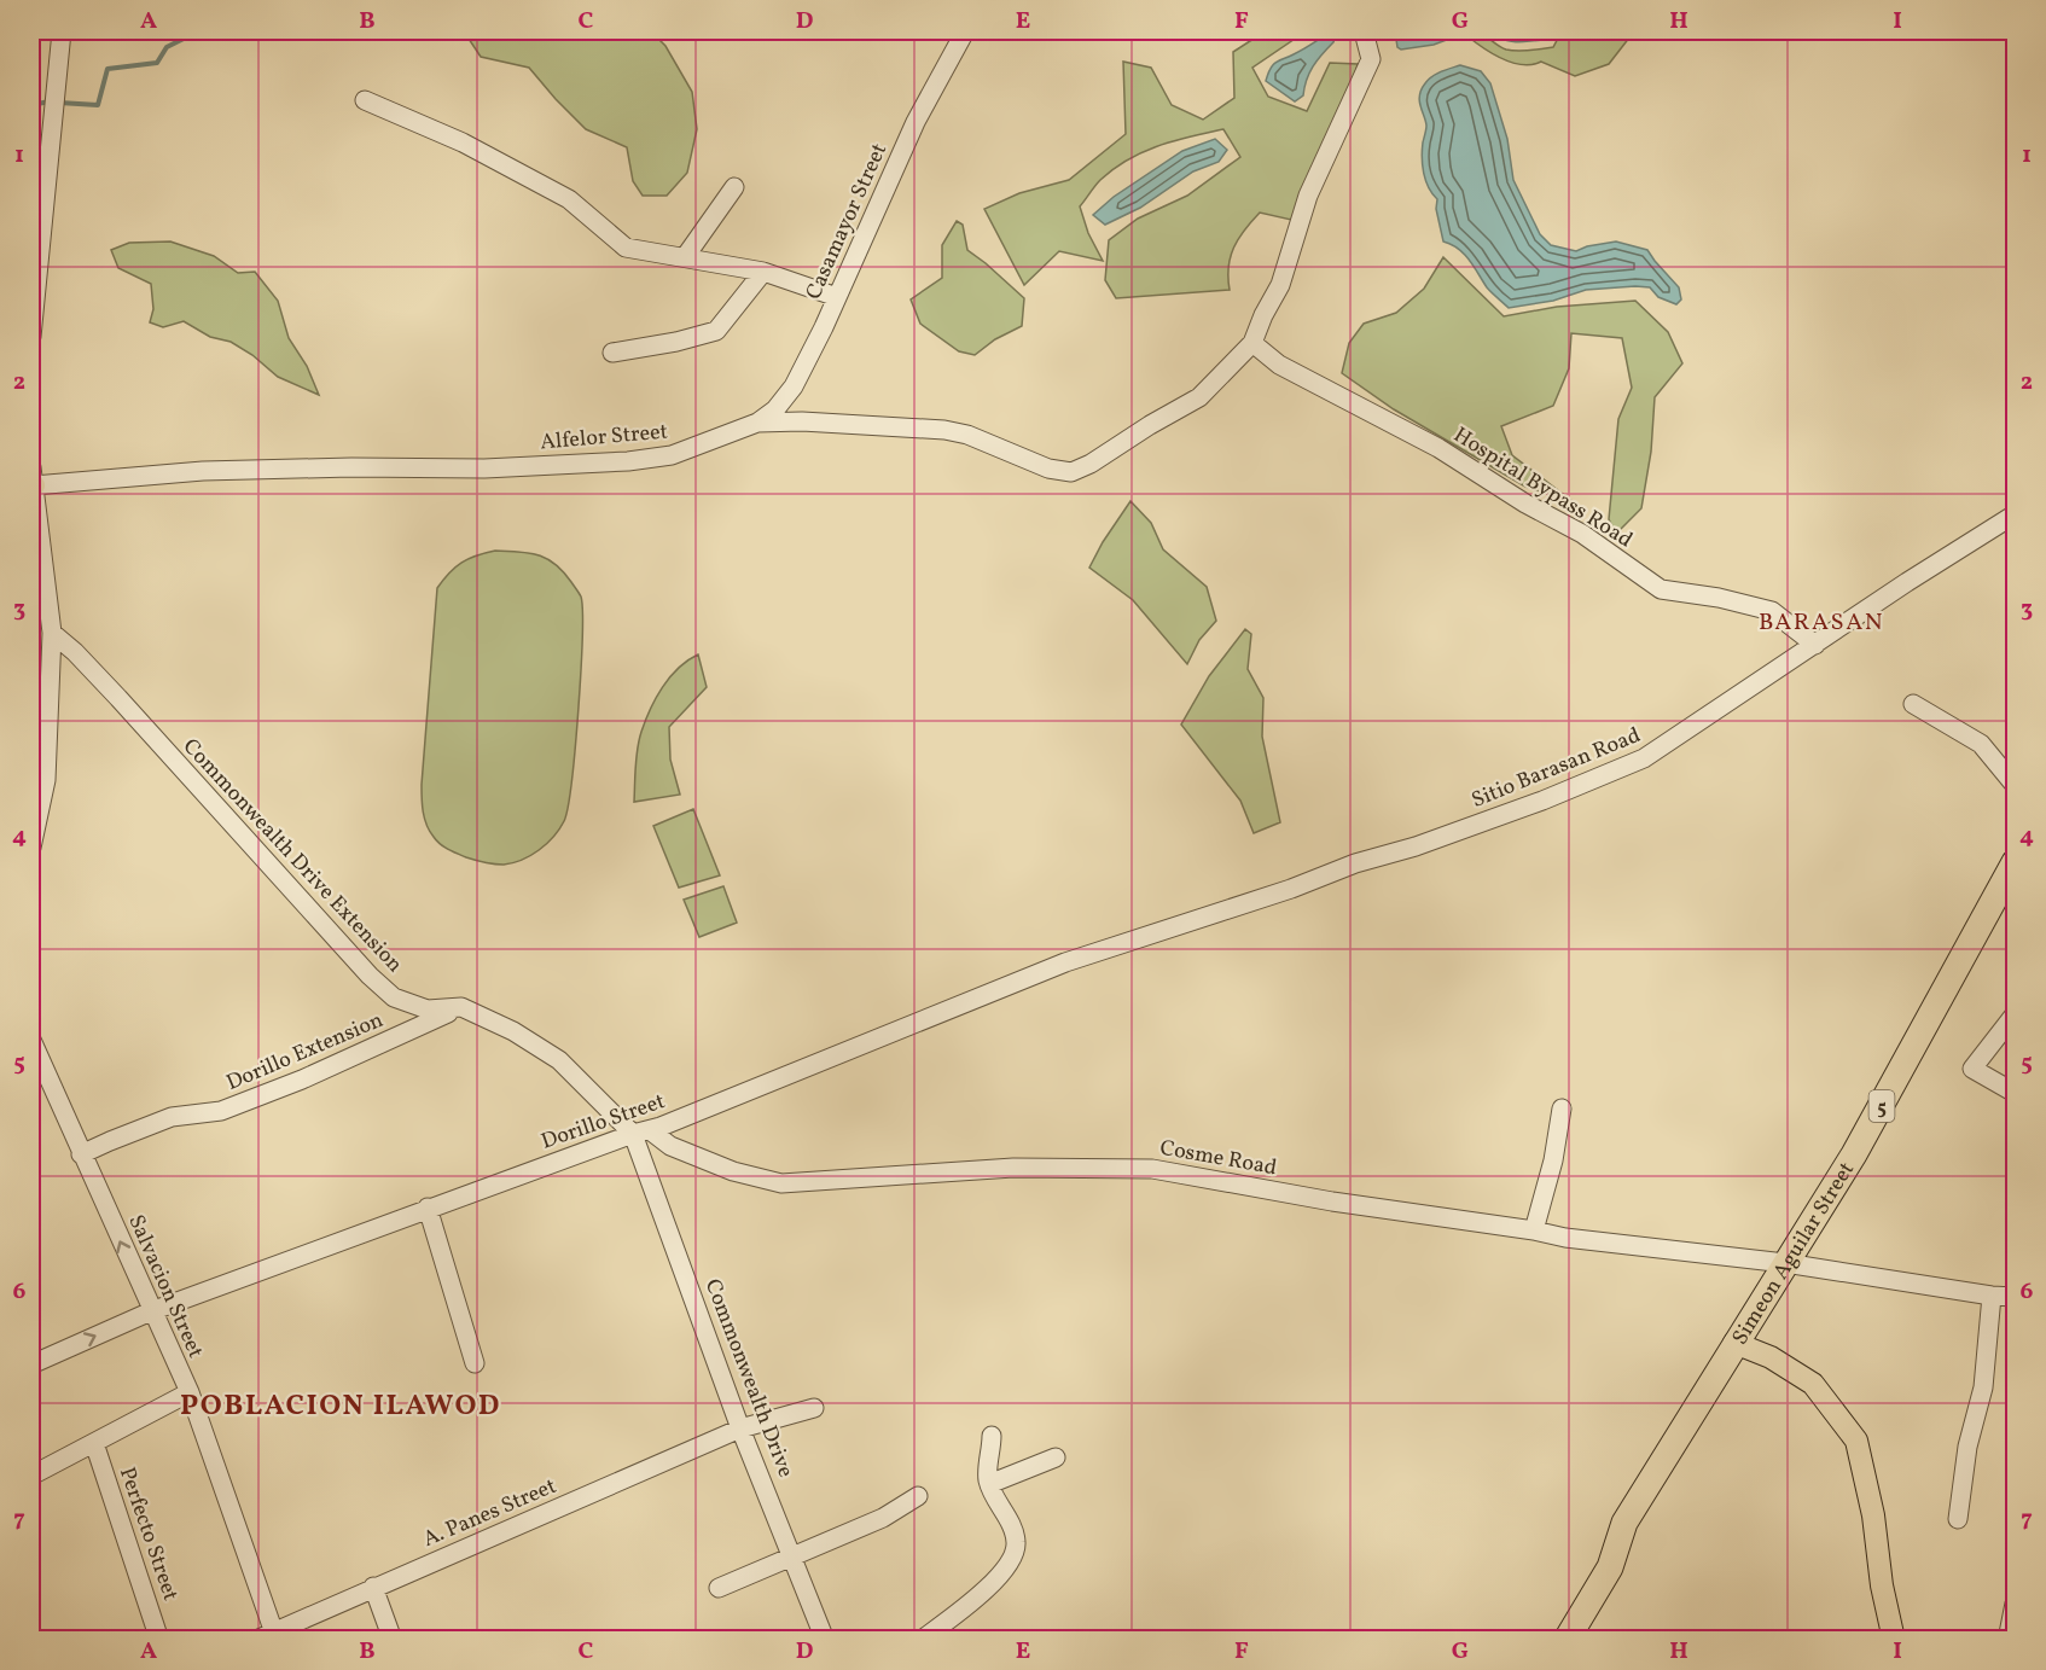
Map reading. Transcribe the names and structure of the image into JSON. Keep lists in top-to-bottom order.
{
  "streets": {
    "highway": ["5", "Simeon Aguilar Street"],
    "street": [
      "Casamayor Street",
      "Alfelor Street",
      "Hospital Bypass Road",
      "Sitio Barasan Road",
      "Commonwealth Drive Extension",
      "Dorillo Extension",
      "Dorillo Street",
      "Cosme Road",
      "Salvacion Street",
      "Commonwealth Drive",
      "A. Panes Street",
      "Perfecto Street"
    ]
  },
  "crossings": [
    ["Casamayor Street", "Alfelor Street"],
    ["Alfelor Street", "Hospital Bypass Road"],
    ["Hospital Bypass Road", "Sitio Barasan Road"],
    ["Sitio Barasan Road", "Dorillo Street"],
    ["Commonwealth Drive Extension", "Dorillo Extension"],
    ["Commonwealth Drive Extension", "Dorillo Street"],
    ["Commonwealth Drive Extension", "Cosme Road"],
    ["Commonwealth Drive Extension", "Commonwealth Drive"],
    ["Dorillo Extension", "Salvacion Street"],
    ["Dorillo Street", "Cosme Road"],
    ["Dorillo Street", "Salvacion Street"],
    ["Dorillo Street", "Commonwealth Drive"],
    ["Cosme Road", "Simeon Aguilar Street"],
    ["Cosme Road", "Commonwealth Drive"],
    ["Salvacion Street", "A. Panes Street"],
    ["Commonwealth Drive", "A. Panes Street"]
  ],
  "districts": ["BARASAN", "POBLACION ILAWOD"],
  "grid": {
    "columns": [
      "A",
      "B",
      "C",
      "D",
      "E",
      "F",
      "G",
      "H",
      "I"
    ],
    "rows": [
      "1",
      "2",
      "3",
      "4",
      "5",
      "6",
      "7"
    ]
  }
}
